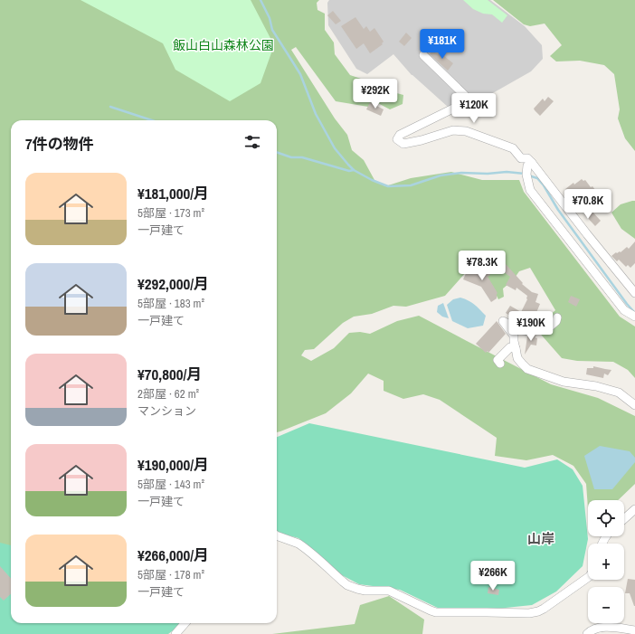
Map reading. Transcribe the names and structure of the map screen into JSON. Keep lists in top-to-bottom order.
{
  "districts": ["山岸"],
  "parks": ["飯山白山森林公園"],
  "page": {
    "price": [
      "¥181K",
      "¥292K",
      "¥120K",
      "¥70.8K",
      "¥78.3K",
      "¥190K",
      "¥266K"
    ],
    "heading": "7件の物件",
    "list": [
      {
        "name": "¥181,000/月",
        "note": "5部屋 · 173 m² · 一戸建て"
      },
      {
        "name": "¥292,000/月",
        "note": "5部屋 · 183 m² · 一戸建て"
      },
      {
        "name": "¥70,800/月",
        "note": "2部屋 · 62 m² · マンション"
      },
      {
        "name": "¥190,000/月",
        "note": "5部屋 · 143 m² · 一戸建て"
      },
      {
        "name": "¥266,000/月",
        "note": "5部屋 · 178 m² · 一戸建て"
      }
    ],
    "map_buttons": ["+", "−"]
  }
}
